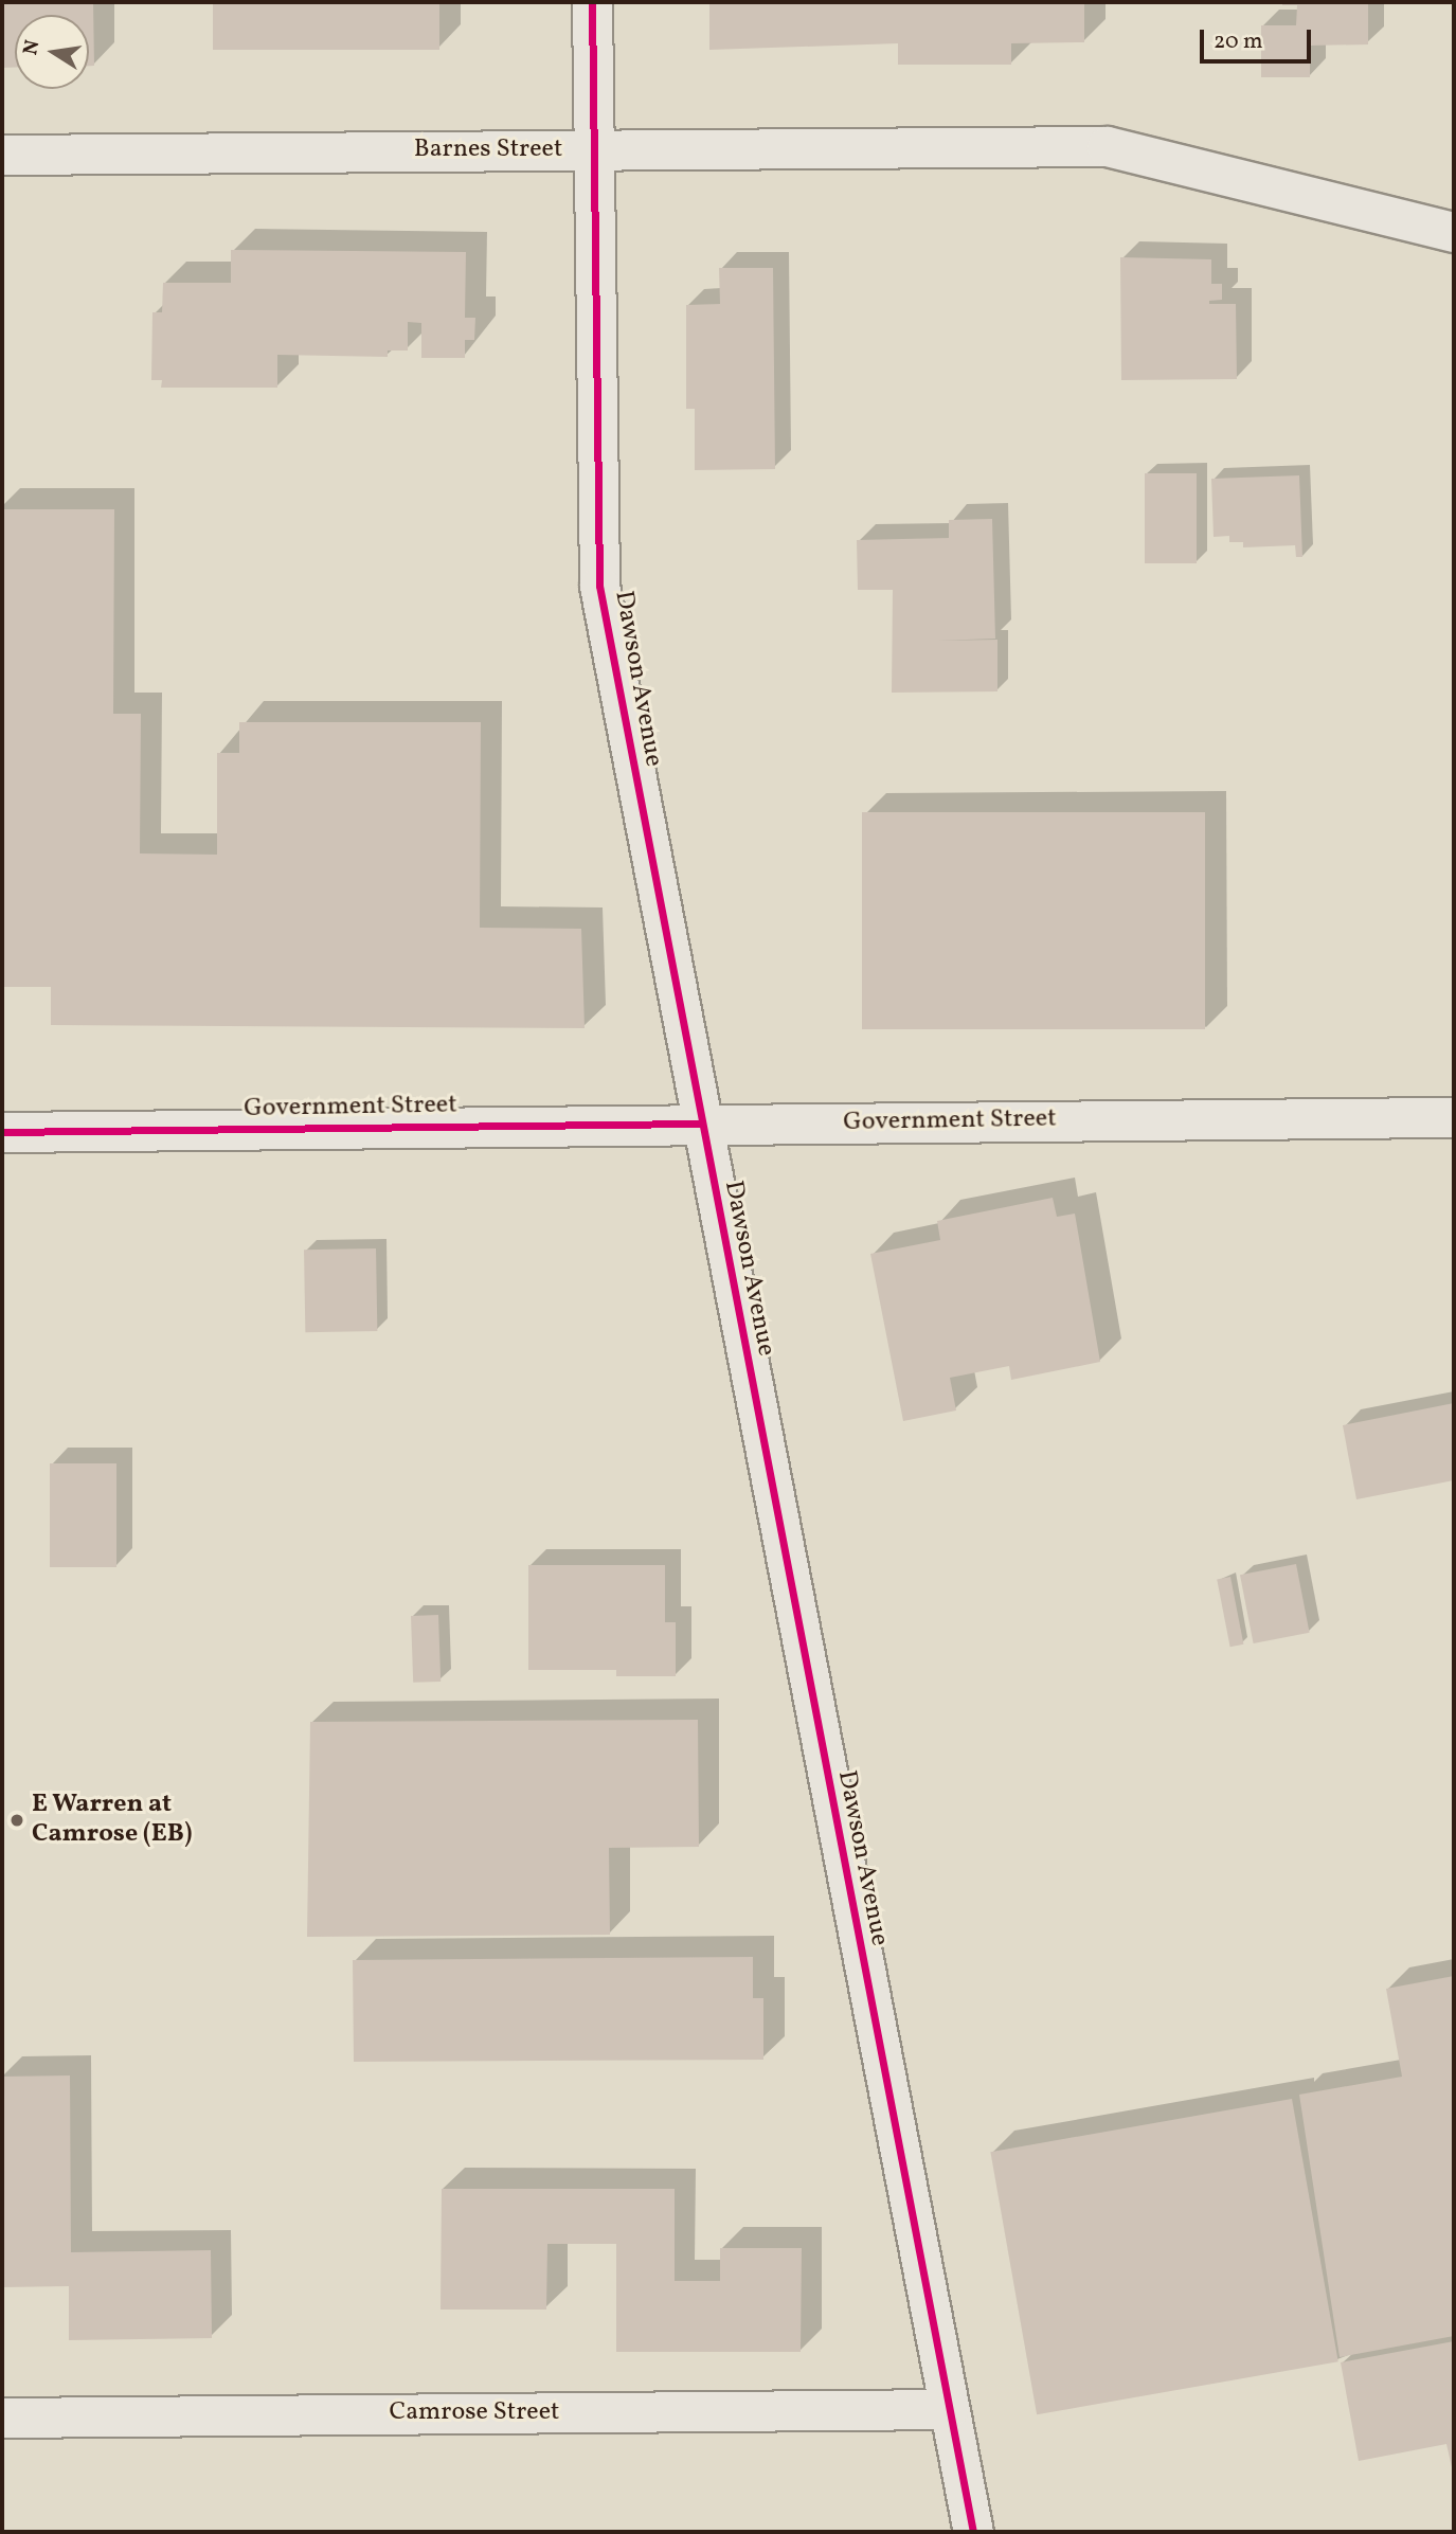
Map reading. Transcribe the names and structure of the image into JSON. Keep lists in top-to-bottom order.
{
  "streets": {
    "street": [
      "Barnes Street",
      "Dawson Avenue",
      "Government Street",
      "Camrose Street"
    ]
  },
  "crossings": [
    ["Barnes Street", "Dawson Avenue"],
    ["Dawson Avenue", "Government Street"],
    ["Dawson Avenue", "Camrose Street"]
  ],
  "places": ["E Warren at Camrose (EB)"],
  "scale_bar": "20 m",
  "north": "left"
}
